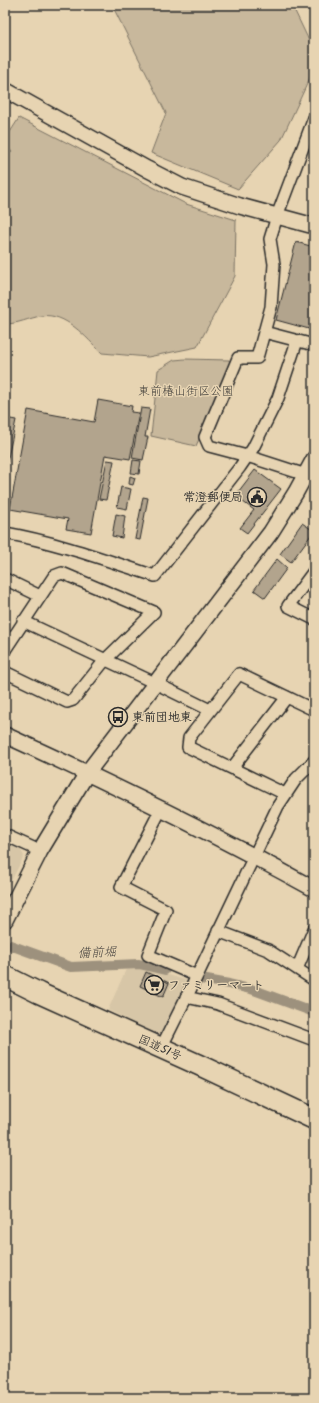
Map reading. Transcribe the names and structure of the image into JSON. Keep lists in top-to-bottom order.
{
  "streets": {
    "highway": ["国道51号"]
  },
  "water": ["備前堀"],
  "parks": ["東前椿山街区公園"],
  "places": {
    "public building": ["常澄郵便局"],
    "bus stop": ["東前団地東"],
    "supermarket": ["ファミリーマート"]
  }
}
